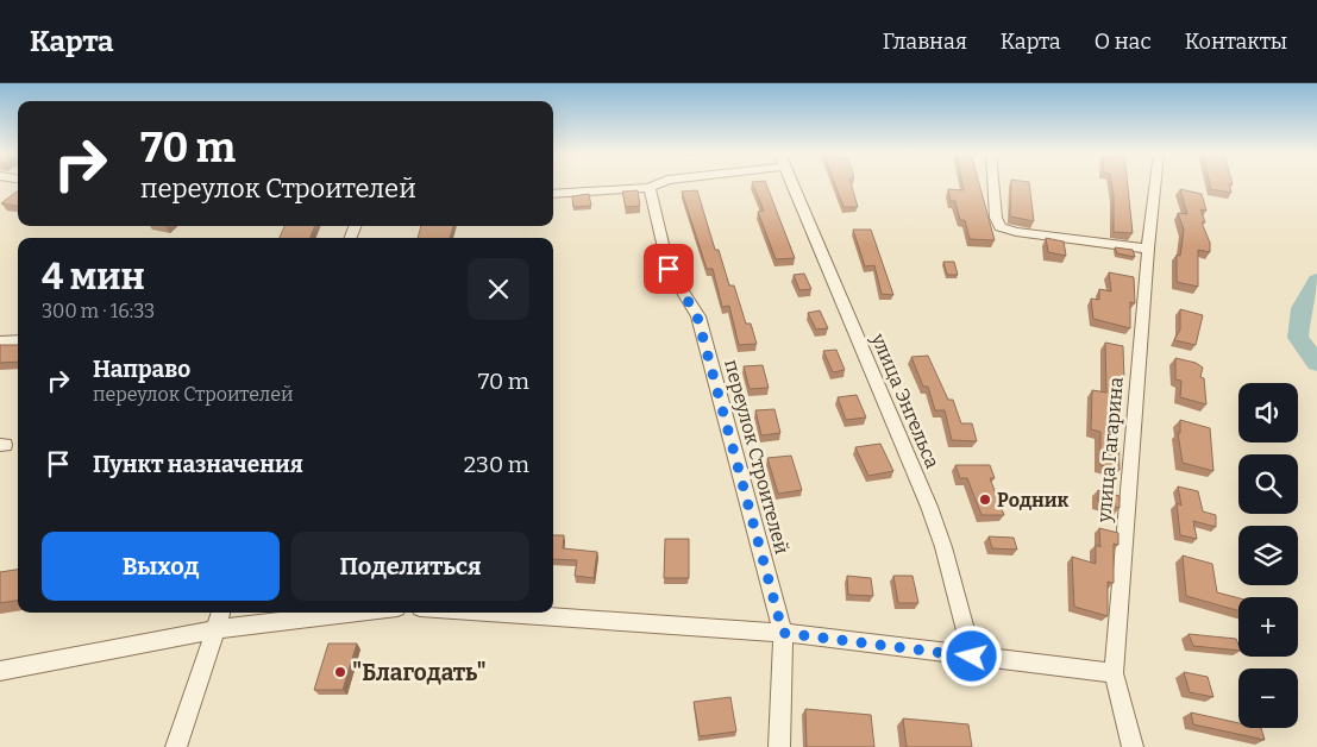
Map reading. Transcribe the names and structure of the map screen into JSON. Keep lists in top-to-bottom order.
{
  "streets": {
    "street": ["улица Энгельса", "улица Гагарина", "переулок Строителей"]
  },
  "crossings": [
    ["улица Энгельса", "переулок Строителей"]
  ],
  "places": ["Родник", "\"Благодать\""],
  "page": {
    "header": "Карта",
    "nav": [
      "Главная",
      "Карта",
      "О нас",
      "Контакты"
    ],
    "turn": ["70 m", "переулок Строителей"],
    "heading": ["4 мин", "300 m · 16:33"],
    "list": [
      {
        "name": "Направо",
        "note": "переулок Строителей",
        "value": "70 m"
      },
      {
        "name": "Пункт назначения",
        "value": "230 m"
      }
    ],
    "map_buttons": ["+", "−"],
    "buttons": ["Выход", "Поделиться"]
  }
}
